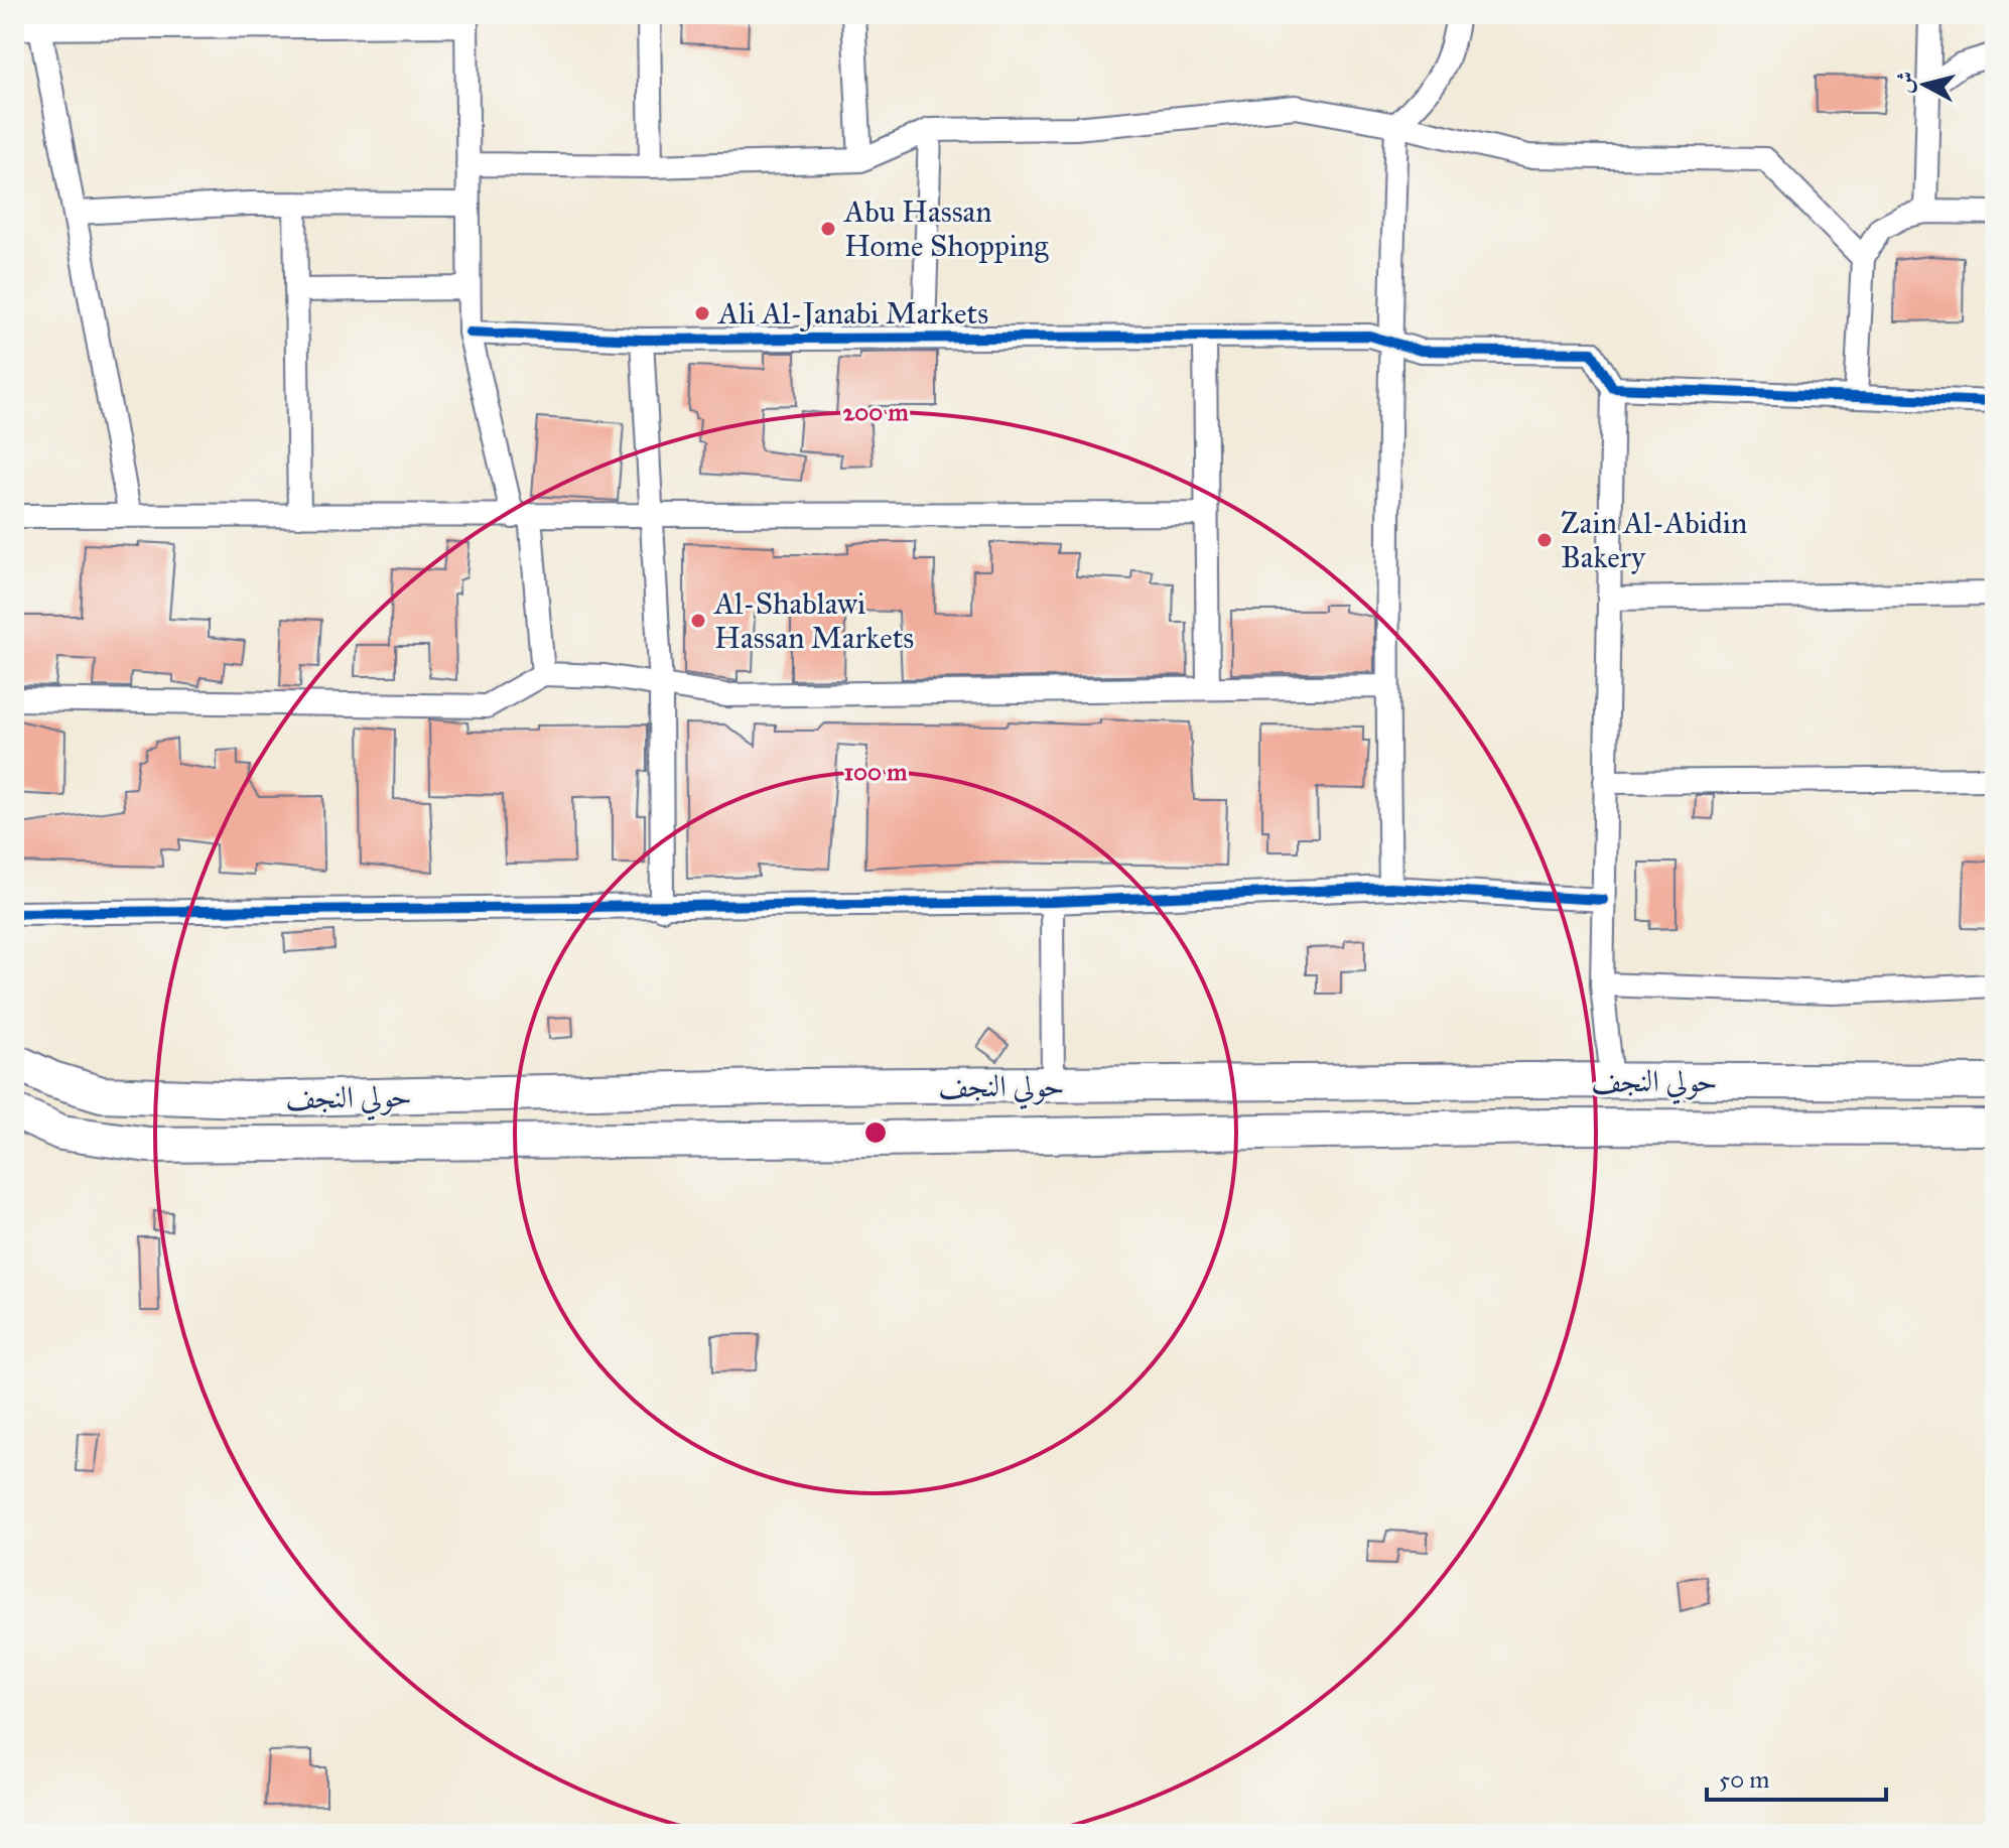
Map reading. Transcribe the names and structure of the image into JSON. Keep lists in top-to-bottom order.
{
  "streets": {
    "main road": ["حولي النجف"]
  },
  "places": [
    "Abu Hassan Home Shopping",
    "Ali Al-Janabi Markets",
    "Zain Al-Abidin Bakery",
    "Al-Shablawi Hassan Markets"
  ],
  "scale_bar": "50 m",
  "north": "left",
  "rings": ["200 m", "100 m"]
}
